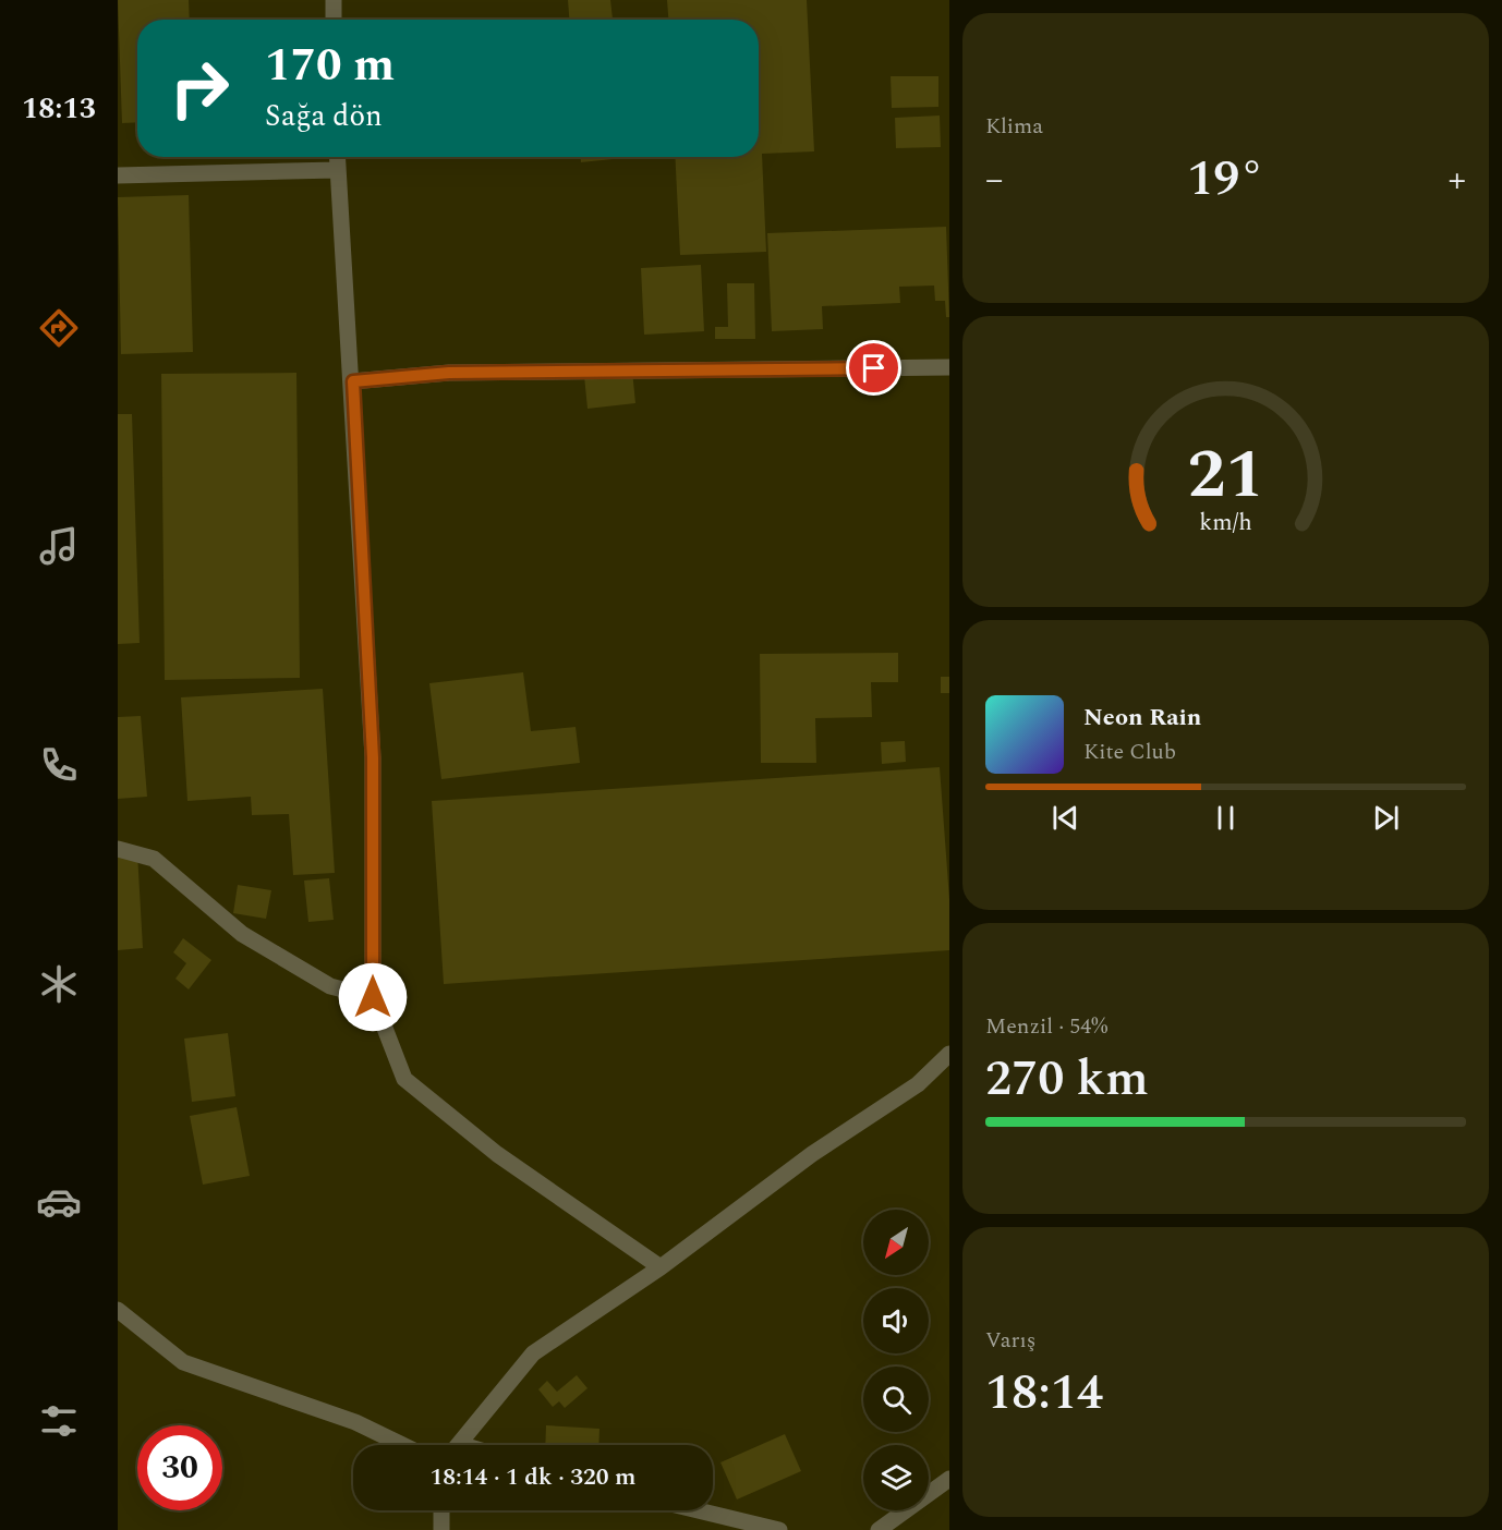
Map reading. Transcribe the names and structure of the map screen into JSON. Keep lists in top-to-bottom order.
{
  "north": "bottom left",
  "page": {
    "tabs": "18:13",
    "tile": [
      "Klima",
      ["Menzil · 54%", "270 km"],
      ["Varış", "18:14"]
    ],
    "turn": ["170 m", "Sağa dön"],
    "heat": ["−", "19°", "+"],
    "song": ["Neon Rain", "Kite Club"],
    "limit": "30",
    "trip": "18:14 · 1 dk · 320 m",
    "gauge": ["21", "km/h"]
  }
}
